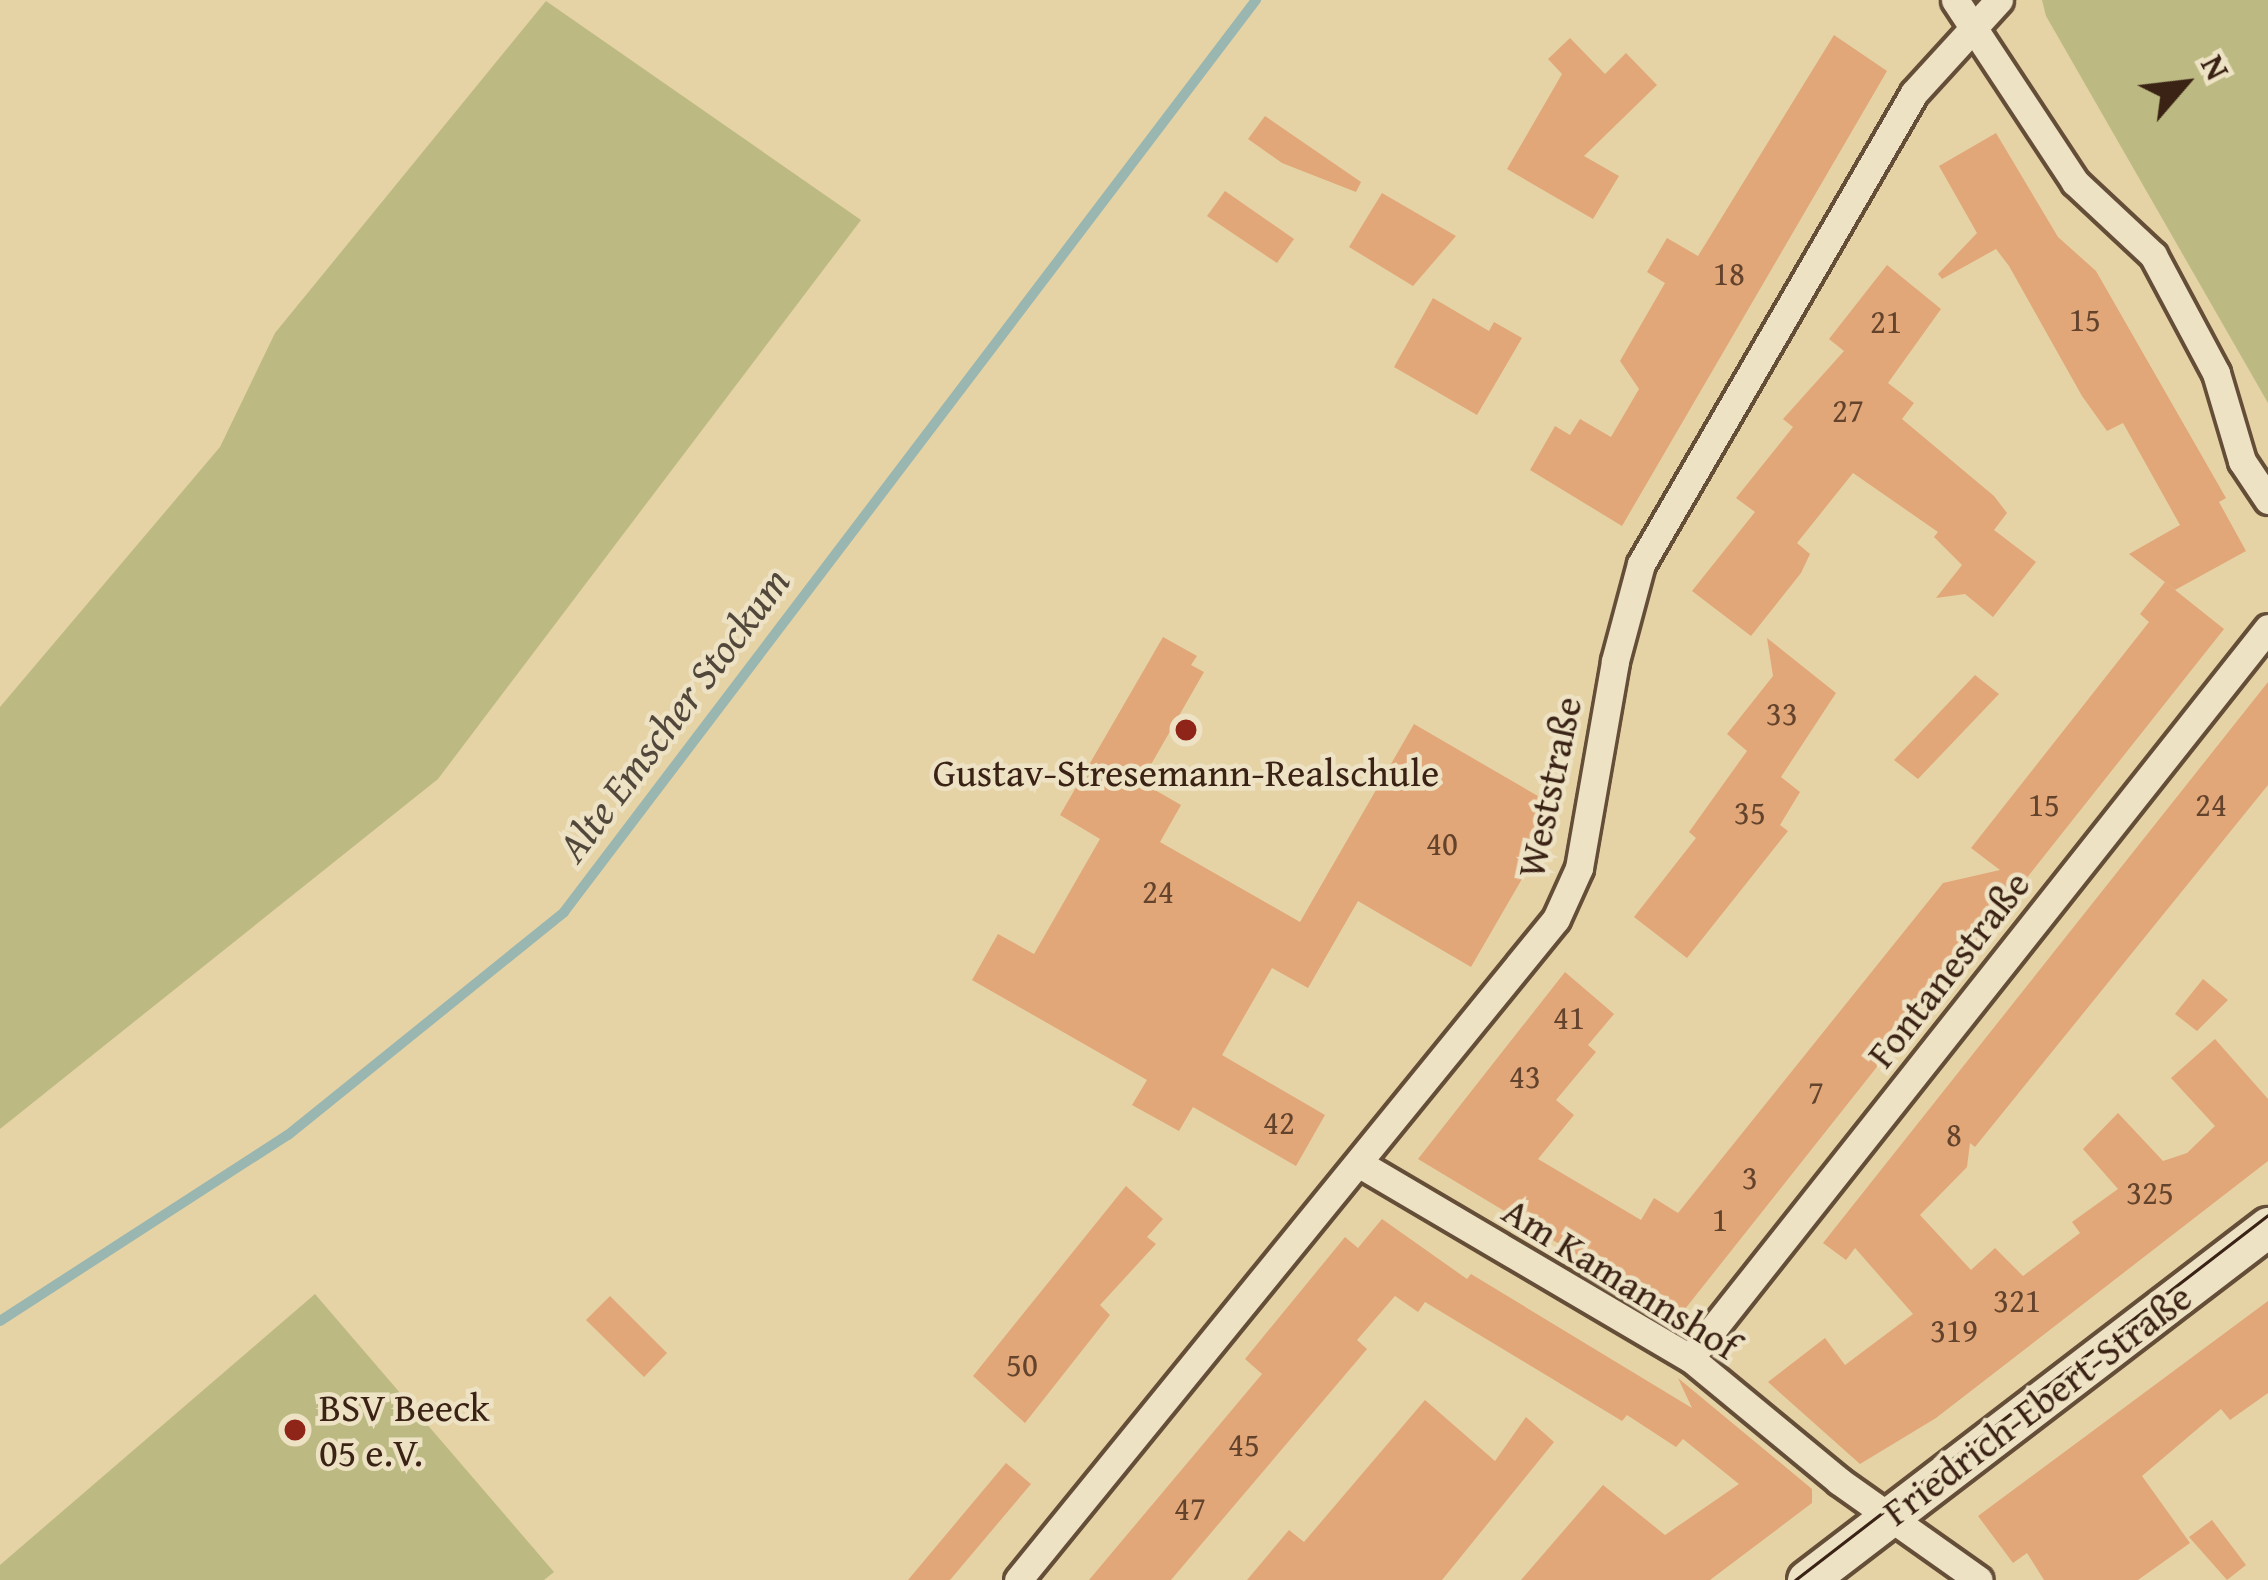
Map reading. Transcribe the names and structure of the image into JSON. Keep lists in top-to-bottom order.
{
  "streets": {
    "main road": ["Friedrich-Ebert-Straße"],
    "street": ["Weststraße", "Fontanestraße", "Am Kamannshof"]
  },
  "crossings": [
    ["Weststraße", "Am Kamannshof"],
    ["Fontanestraße", "Am Kamannshof"],
    ["Am Kamannshof", "Friedrich-Ebert-Straße"]
  ],
  "water": ["Alte Emscher Stockum"],
  "places": ["Gustav-Stresemann-Realschule", "BSV Beeck 05 e.V."],
  "house_numbers": [
    "18",
    "15",
    "21",
    "27",
    "33",
    "15",
    "24",
    "35",
    "40",
    "24",
    "41",
    "43",
    "7",
    "42",
    "8",
    "3",
    "325",
    "1",
    "321",
    "319",
    "50",
    "45",
    "47"
  ],
  "north": "top right"
}
